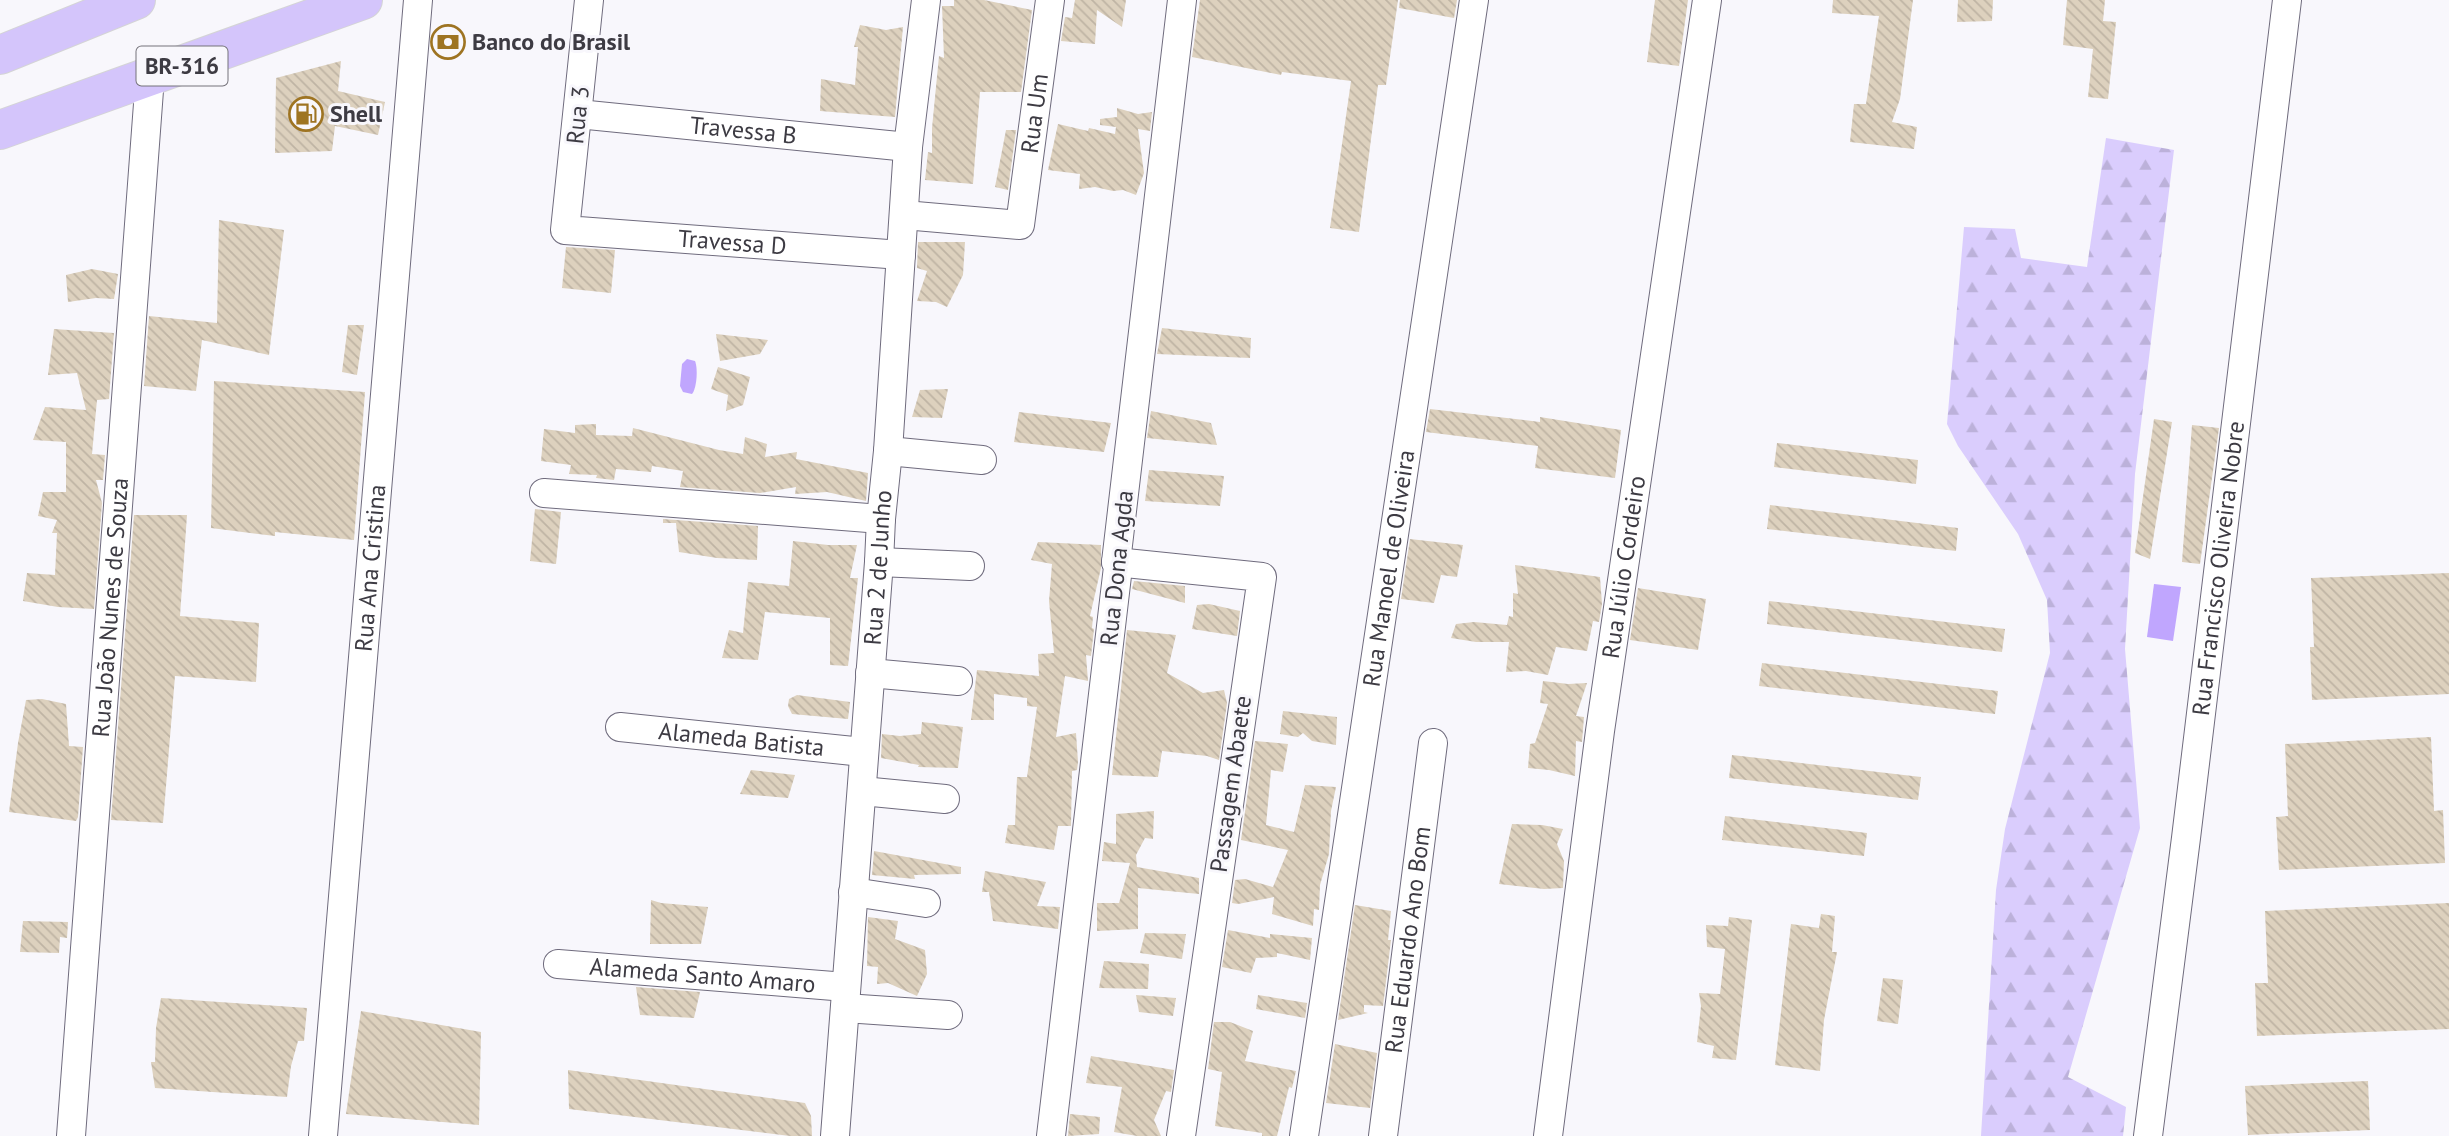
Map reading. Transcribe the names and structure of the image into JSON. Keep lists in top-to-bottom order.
{
  "streets": {
    "highway": ["BR-316"],
    "street": [
      "Rua Um",
      "Rua 3",
      "Travessa B",
      "Travessa D",
      "Rua Ana Cristina",
      "Rua 2 de Junho",
      "Rua Dona Agda",
      "Rua Manoel de Oliveira",
      "Rua Júlio Cordeiro",
      "Rua Francisco Oliveira Nobre",
      "Rua João Nunes de Souza",
      "Alameda Batista",
      "Passagem Abaete",
      "Rua Eduardo Ano Bom",
      "Alameda Santo Amaro"
    ]
  },
  "crossings": [
    ["BR-316", "Rua João Nunes de Souza"],
    ["Rua Um", "Rua 2 de Junho"],
    ["Rua 3", "Travessa B"],
    ["Rua 3", "Travessa D"],
    ["Travessa B", "Rua 2 de Junho"],
    ["Travessa D", "Rua 2 de Junho"],
    ["Rua 2 de Junho", "Alameda Batista"],
    ["Rua 2 de Junho", "Alameda Santo Amaro"],
    ["Rua Dona Agda", "Passagem Abaete"]
  ],
  "places": {
    "bank": ["Banco do Brasil"],
    "fuel station": ["Shell"]
  }
}
